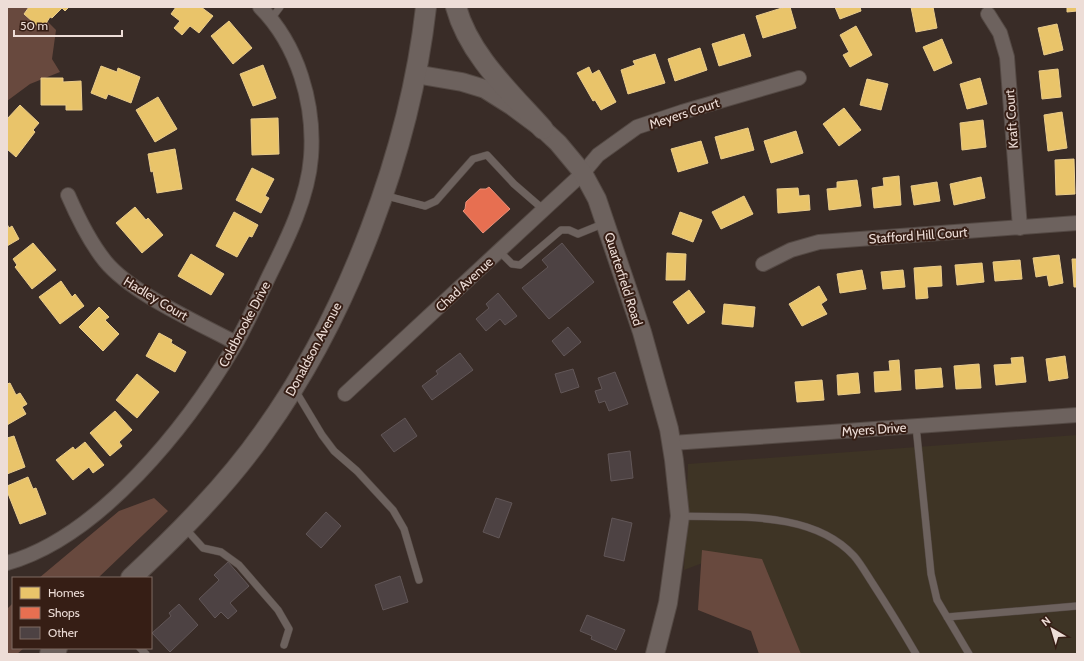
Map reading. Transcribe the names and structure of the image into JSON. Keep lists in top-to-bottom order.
{
  "streets": {
    "main road": ["Donaldson Avenue"],
    "street": [
      "Meyers Court",
      "Kraft Court",
      "Stafford Hill Court",
      "Quarterfield Road",
      "Chad Avenue",
      "Hadley Court",
      "Coldbrooke Drive",
      "Myers Drive"
    ]
  },
  "crossings": [
    ["Meyers Court", "Quarterfield Road"],
    ["Meyers Court", "Chad Avenue"],
    ["Kraft Court", "Stafford Hill Court"],
    ["Quarterfield Road", "Chad Avenue"],
    ["Quarterfield Road", "Donaldson Avenue"],
    ["Quarterfield Road", "Myers Drive"],
    ["Hadley Court", "Coldbrooke Drive"]
  ],
  "legend": ["Homes", "Shops", "Other"],
  "scale_bar": "50 m",
  "north": "top left"
}
